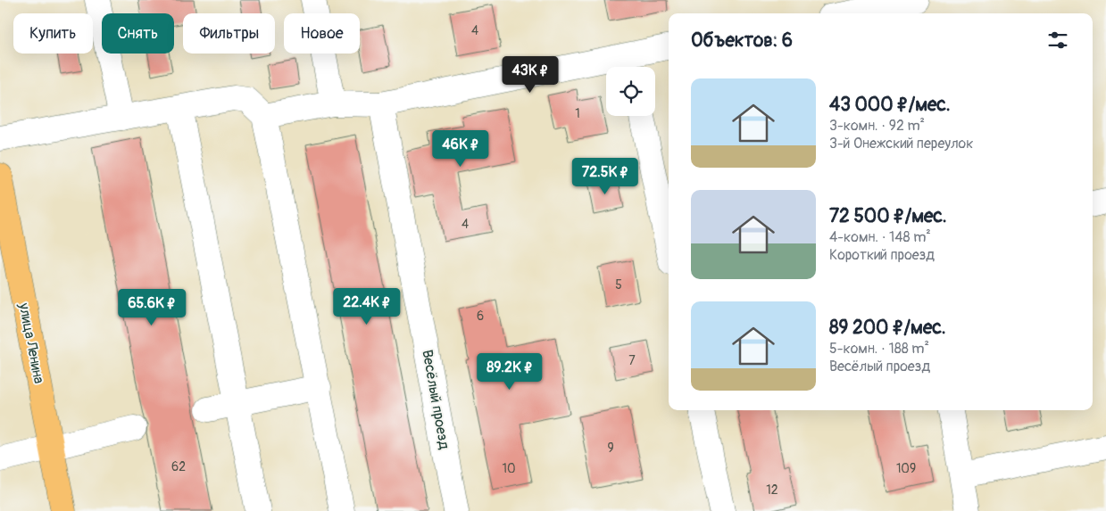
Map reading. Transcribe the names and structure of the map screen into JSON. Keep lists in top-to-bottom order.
{
  "streets": {
    "main road": ["улица Ленина"],
    "street": ["Весёлый проезд"]
  },
  "house_numbers": [
    "4",
    "1",
    "4",
    "5",
    "6",
    "7",
    "9",
    "62",
    "10",
    "109",
    "12"
  ],
  "page": {
    "chip": [
      "Купить",
      "Снять",
      "Фильтры",
      "Новое"
    ],
    "heading": "Объектов: 6",
    "price": [
      "43K ₽",
      "46K ₽",
      "72.5K ₽",
      "22.4K ₽",
      "65.6K ₽",
      "89.2K ₽"
    ],
    "list": [
      {
        "name": "43 000 ₽/мес.",
        "note": "3-комн. · 92 m² · 3-й Онежский переулок"
      },
      {
        "name": "72 500 ₽/мес.",
        "note": "4-комн. · 148 m² · Короткий проезд"
      },
      {
        "name": "89 200 ₽/мес.",
        "note": "5-комн. · 188 m² · Весёлый проезд"
      }
    ]
  }
}
